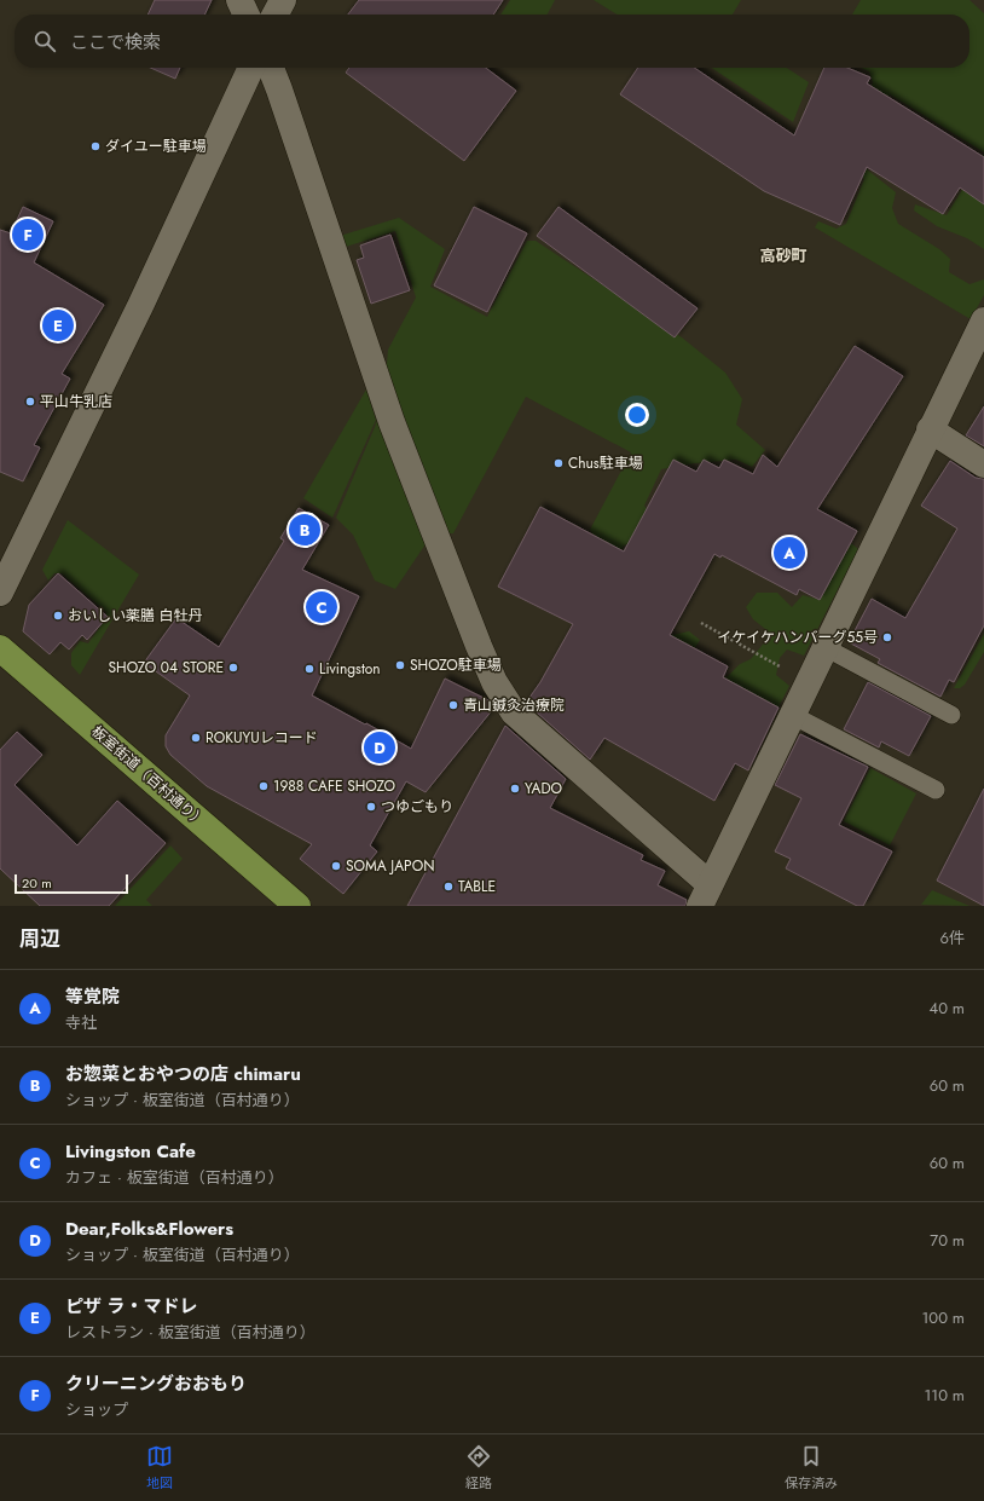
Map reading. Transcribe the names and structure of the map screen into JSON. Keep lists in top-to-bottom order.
{
  "streets": {
    "main road": ["板室街道（百村通り）"]
  },
  "districts": ["高砂町"],
  "places": [
    "ダイユー駐車場",
    "平山牛乳店",
    "Chus駐車場",
    "おいしい薬膳 白牡丹",
    "イケイケハンバーグ55号",
    "SHOZO駐車場",
    "SHOZO 04 STORE",
    "Livingston",
    "青山鍼灸治療院",
    "ROKUYUレコード",
    "1988 CAFE SHOZO",
    "YADO",
    "つゆごもり",
    "SOMA JAPON",
    "TABLE"
  ],
  "scale_bar": "20 m",
  "page": {
    "search": "ここで検索",
    "pins": [
      "F",
      "E",
      "B",
      "A",
      "C",
      "D"
    ],
    "scale": "20 m",
    "heading": ["周辺", "6件"],
    "list": [
      {
        "mark": "A",
        "name": "等覚院",
        "note": "寺社",
        "value": "40 m"
      },
      {
        "mark": "B",
        "name": "お惣菜とおやつの店 chimaru",
        "note": "ショップ · 板室街道（百村通り）",
        "value": "60 m"
      },
      {
        "mark": "C",
        "name": "Livingston Cafe",
        "note": "カフェ · 板室街道（百村通り）",
        "value": "60 m"
      },
      {
        "mark": "D",
        "name": "Dear,Folks&Flowers",
        "note": "ショップ · 板室街道（百村通り）",
        "value": "70 m"
      },
      {
        "mark": "E",
        "name": "ピザ ラ・マドレ",
        "note": "レストラン · 板室街道（百村通り）",
        "value": "100 m"
      },
      {
        "mark": "F",
        "name": "クリーニングおおもり",
        "note": "ショップ",
        "value": "110 m"
      }
    ],
    "nav": ["地図", "経路", "保存済み"]
  }
}
